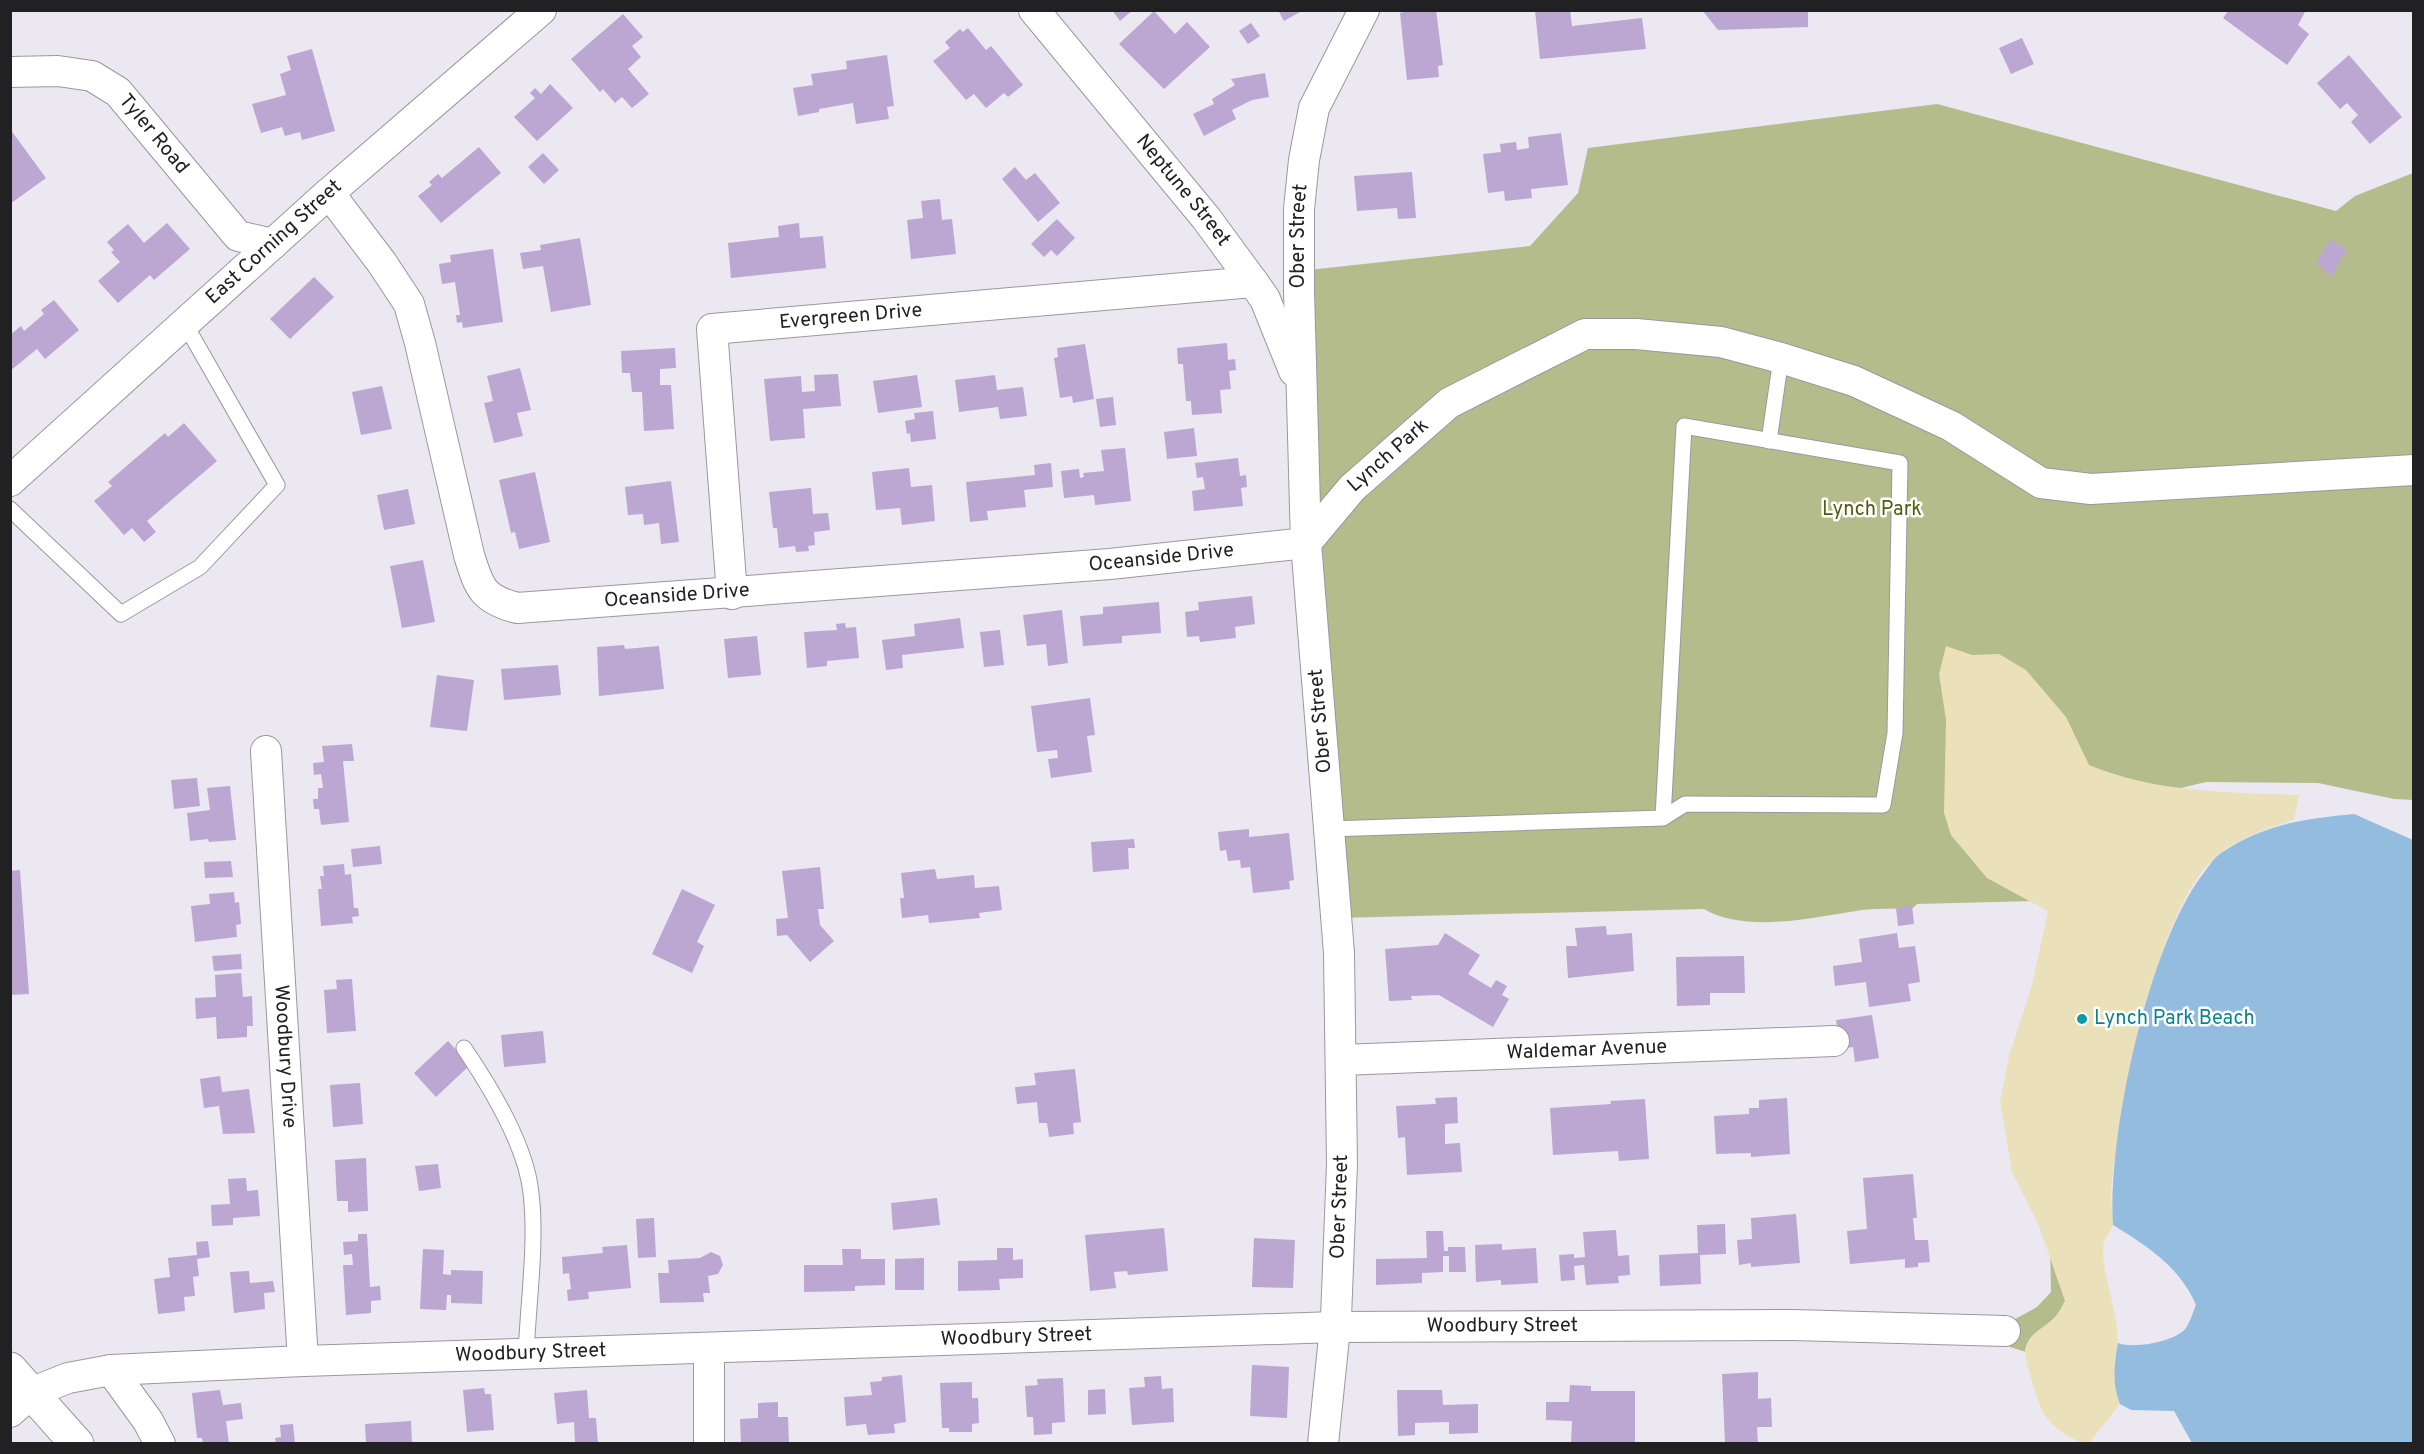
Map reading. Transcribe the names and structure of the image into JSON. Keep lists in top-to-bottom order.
{
  "streets": {
    "street": [
      "Tyler Road",
      "Neptune Street",
      "Ober Street",
      "East Corning Street",
      "Evergreen Drive",
      "Lynch Park",
      "Oceanside Drive",
      "Waldemar Avenue",
      "Woodbury Drive",
      "Woodbury Street"
    ]
  },
  "crossings": [
    ["Tyler Road", "East Corning Street"],
    ["Neptune Street", "Ober Street"],
    ["Neptune Street", "Evergreen Drive"],
    ["Ober Street", "Lynch Park"],
    ["Ober Street", "Oceanside Drive"],
    ["Ober Street", "Waldemar Avenue"],
    ["Ober Street", "Woodbury Street"],
    ["East Corning Street", "Oceanside Drive"],
    ["Evergreen Drive", "Oceanside Drive"],
    ["Lynch Park", "Oceanside Drive"],
    ["Woodbury Drive", "Woodbury Street"]
  ],
  "parks": ["Lynch Park"],
  "places": ["Lynch Park Beach"]
}
